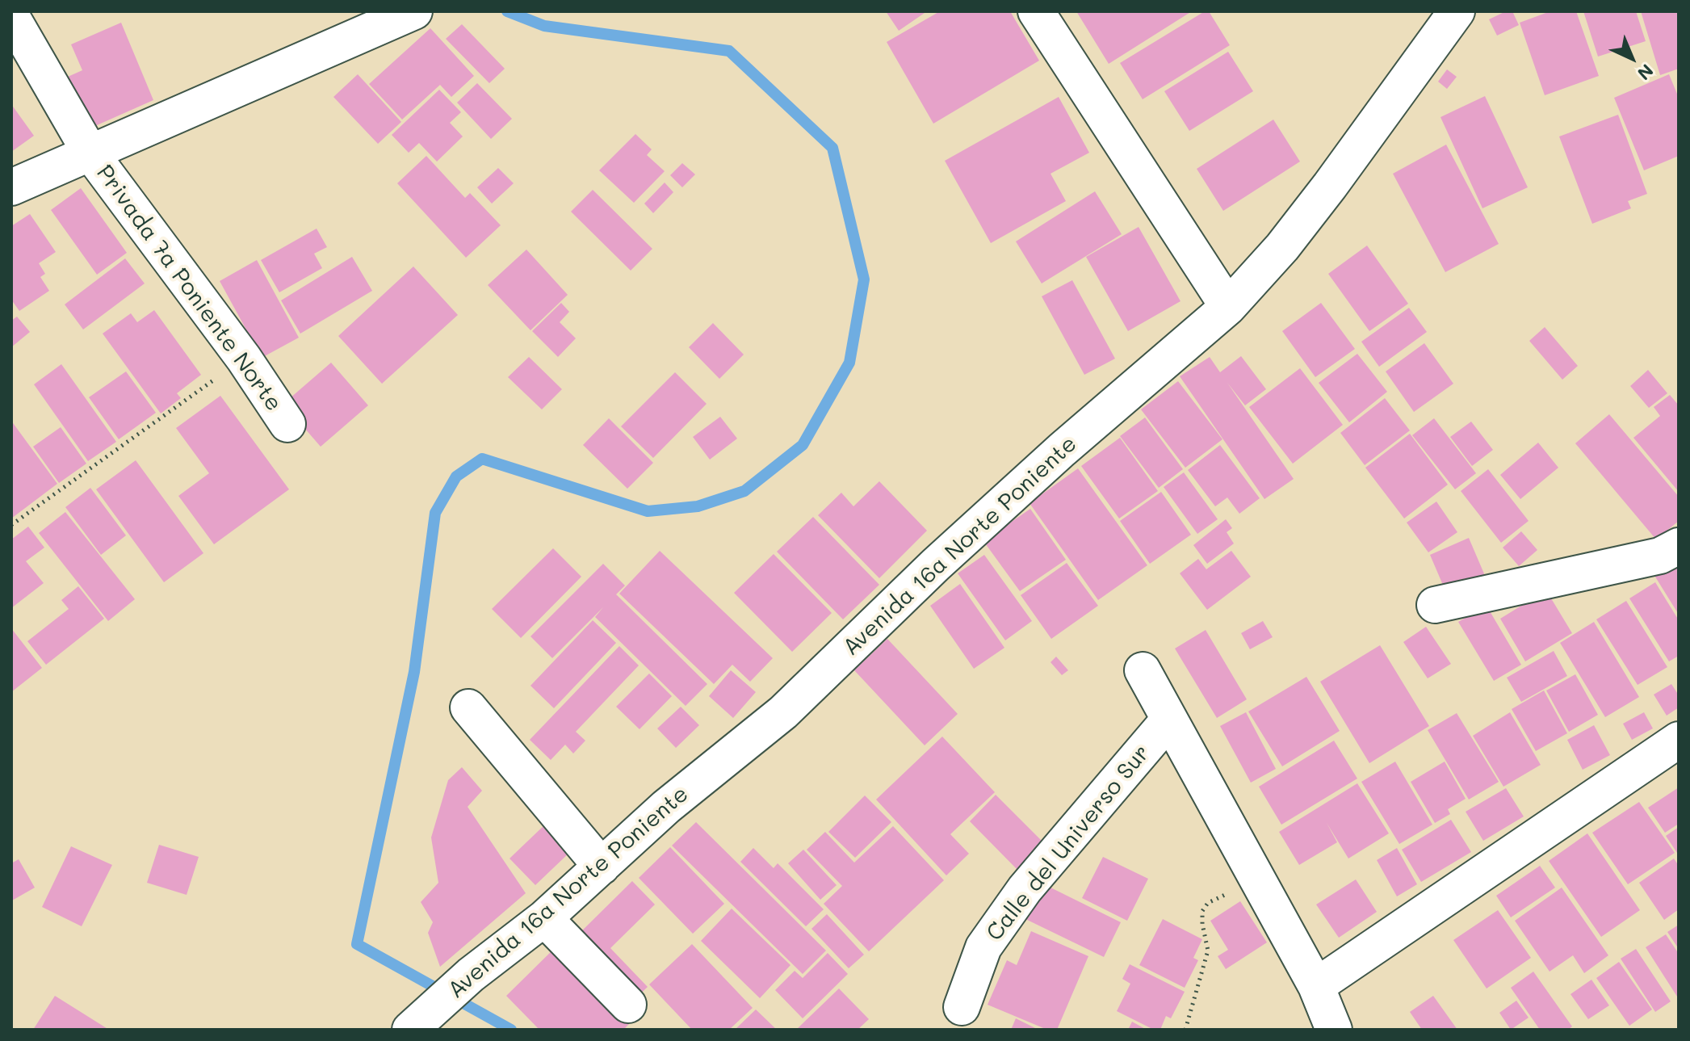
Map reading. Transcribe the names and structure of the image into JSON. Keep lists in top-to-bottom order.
{
  "streets": {
    "street": ["Privada 7a Poniente Norte", "Avenida 16a Norte Poniente", "Calle del Universo Sur"]
  },
  "north": "bottom right"
}
